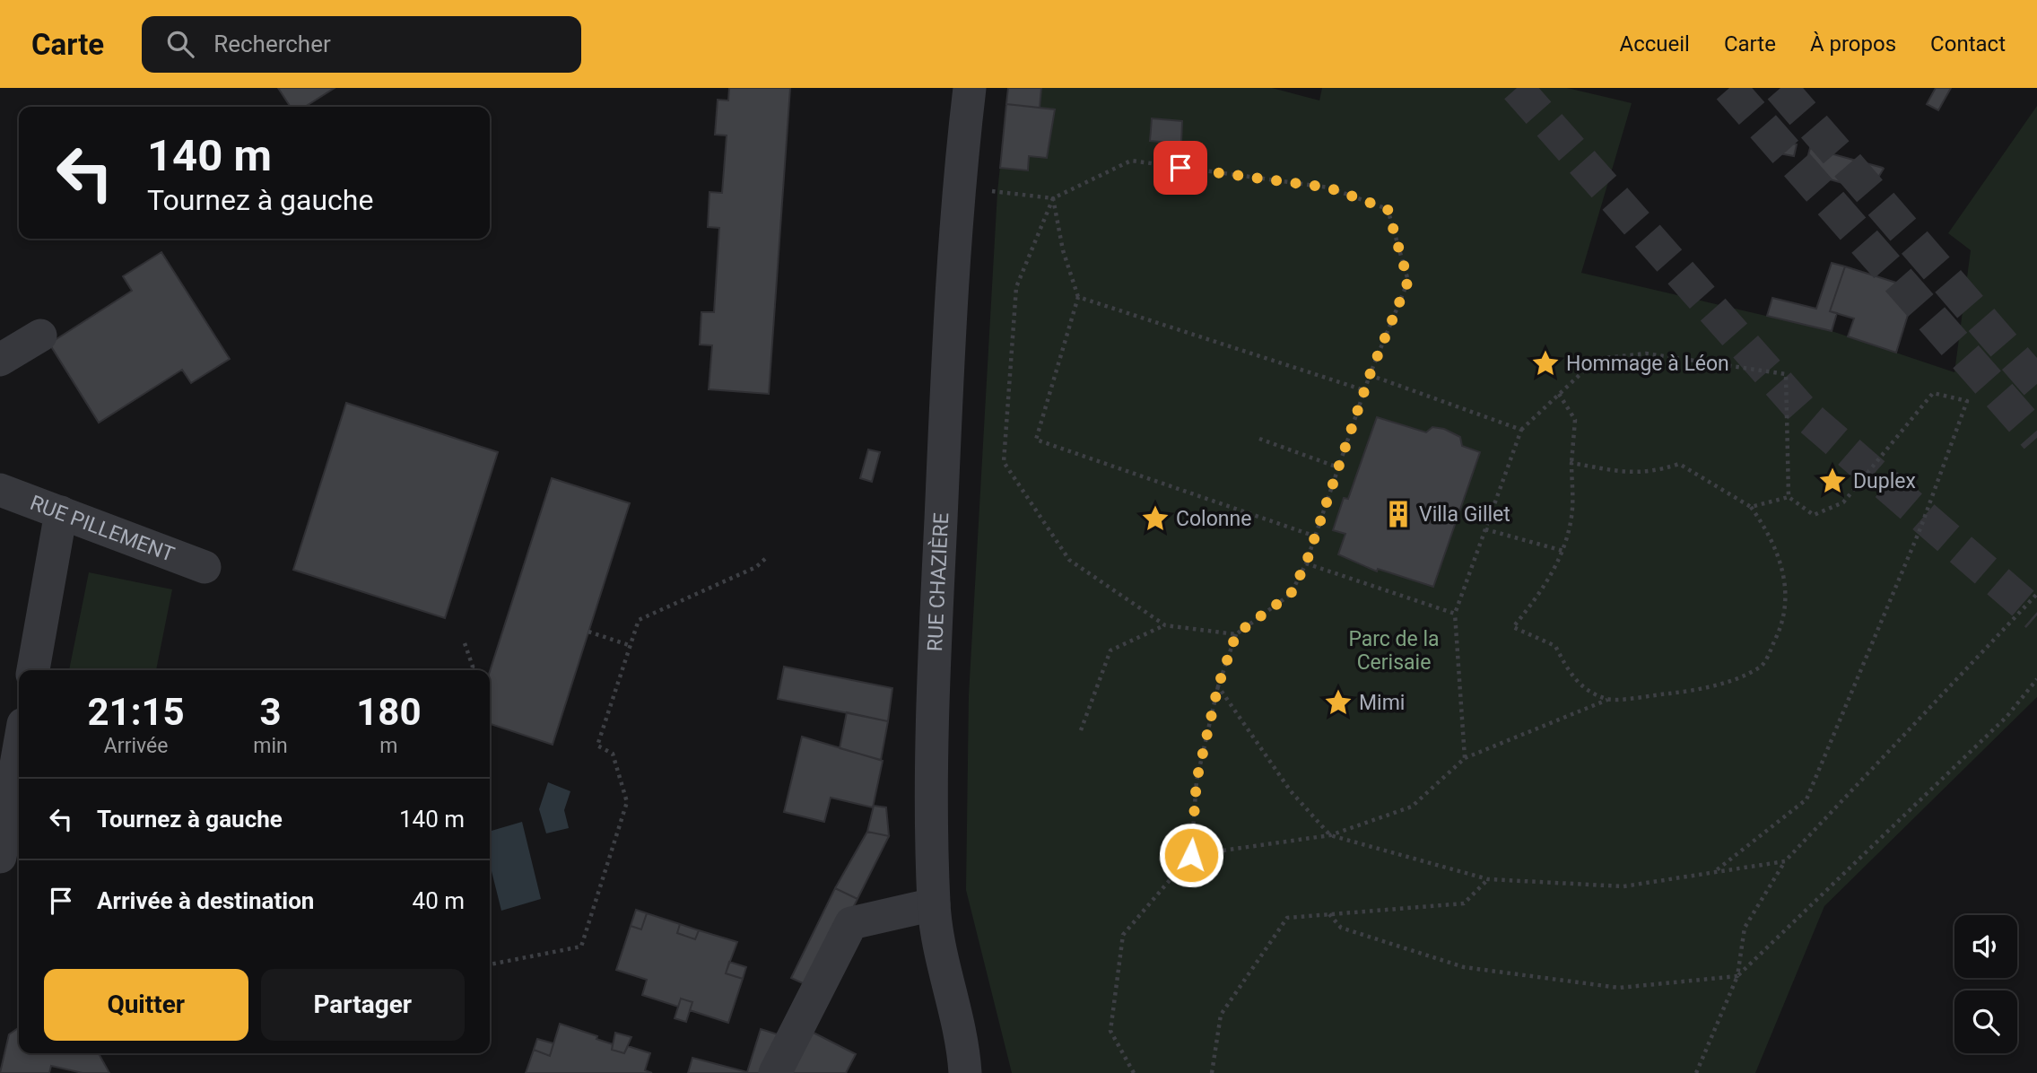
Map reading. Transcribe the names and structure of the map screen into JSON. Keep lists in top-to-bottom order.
{
  "streets": {
    "street": ["RUE PILLEMENT", "RUE CHAZIÈRE"]
  },
  "parks": ["Parc de la Cerisaie"],
  "places": {
    "place": [
      "Hommage à Léon",
      "Duplex",
      "Colonne",
      "Mimi"
    ],
    "building": ["Villa Gillet"]
  },
  "page": {
    "header": "Carte",
    "search": "Rechercher",
    "nav": [
      "Accueil",
      "Carte",
      "À propos",
      "Contact"
    ],
    "turn": ["140 m", "Tournez à gauche"],
    "eta": [
      "21:15",
      "Arrivée",
      "3",
      "min",
      "180",
      "m"
    ],
    "list": [
      {
        "name": "Tournez à gauche",
        "value": "140 m"
      },
      {
        "name": "Arrivée à destination",
        "value": "40 m"
      }
    ],
    "buttons": ["Quitter", "Partager"]
  }
}
